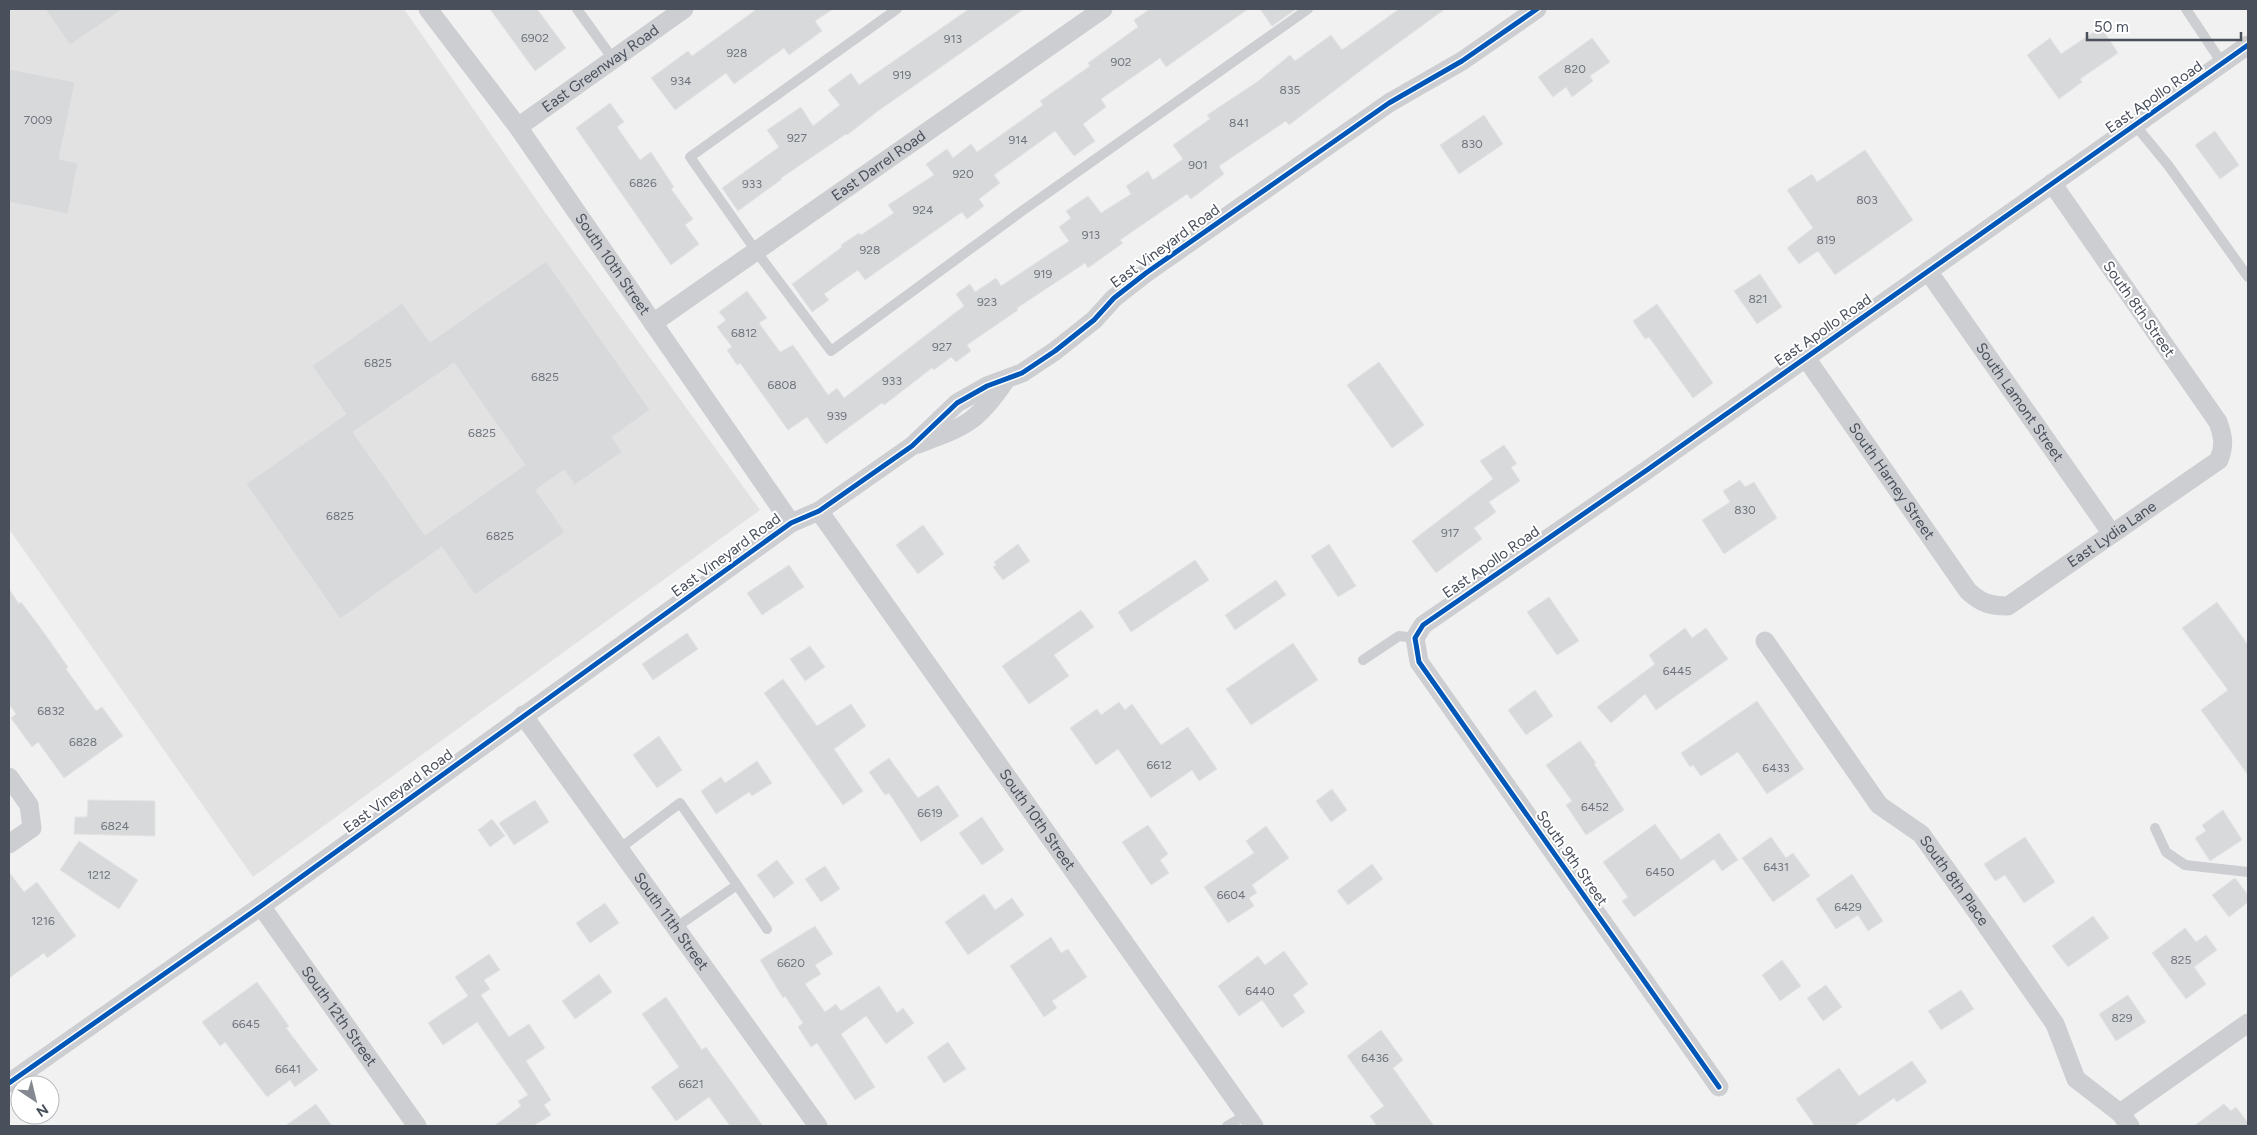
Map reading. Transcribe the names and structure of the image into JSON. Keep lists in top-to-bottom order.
{
  "streets": {
    "street": [
      "East Greenway Road",
      "East Apollo Road",
      "East Darrel Road",
      "East Vineyard Road",
      "South 10th Street",
      "South 8th Street",
      "South Lamont Street",
      "South Harney Street",
      "East Lydia Lane",
      "South 9th Street",
      "South 8th Place",
      "South 11th Street",
      "South 12th Street"
    ]
  },
  "crossings": [
    ["East Greenway Road", "South 10th Street"],
    ["East Apollo Road", "South 8th Street"],
    ["East Apollo Road", "South Lamont Street"],
    ["East Apollo Road", "South Harney Street"],
    ["East Apollo Road", "South 9th Street"],
    ["East Darrel Road", "South 10th Street"],
    ["East Vineyard Road", "South 10th Street"],
    ["East Vineyard Road", "South 11th Street"],
    ["East Vineyard Road", "South 12th Street"],
    ["South 8th Street", "East Lydia Lane"],
    ["South Lamont Street", "East Lydia Lane"],
    ["South Harney Street", "East Lydia Lane"]
  ],
  "house_numbers": [
    "6902",
    "913",
    "928",
    "902",
    "820",
    "919",
    "934",
    "835",
    "7009",
    "841",
    "927",
    "914",
    "830",
    "901",
    "920",
    "6826",
    "933",
    "803",
    "924",
    "913",
    "819",
    "928",
    "919",
    "821",
    "923",
    "6812",
    "927",
    "6825",
    "6825",
    "933",
    "6808",
    "939",
    "6825",
    "830",
    "6825",
    "917",
    "6825",
    "6445",
    "6832",
    "6828",
    "6612",
    "6433",
    "6452",
    "6619",
    "6824",
    "6431",
    "6450",
    "1212",
    "6604",
    "6429",
    "1216",
    "825",
    "6620",
    "6440",
    "829",
    "6645",
    "6436",
    "6641",
    "6621"
  ],
  "scale_bar": "50 m",
  "north": "bottom right"
}
